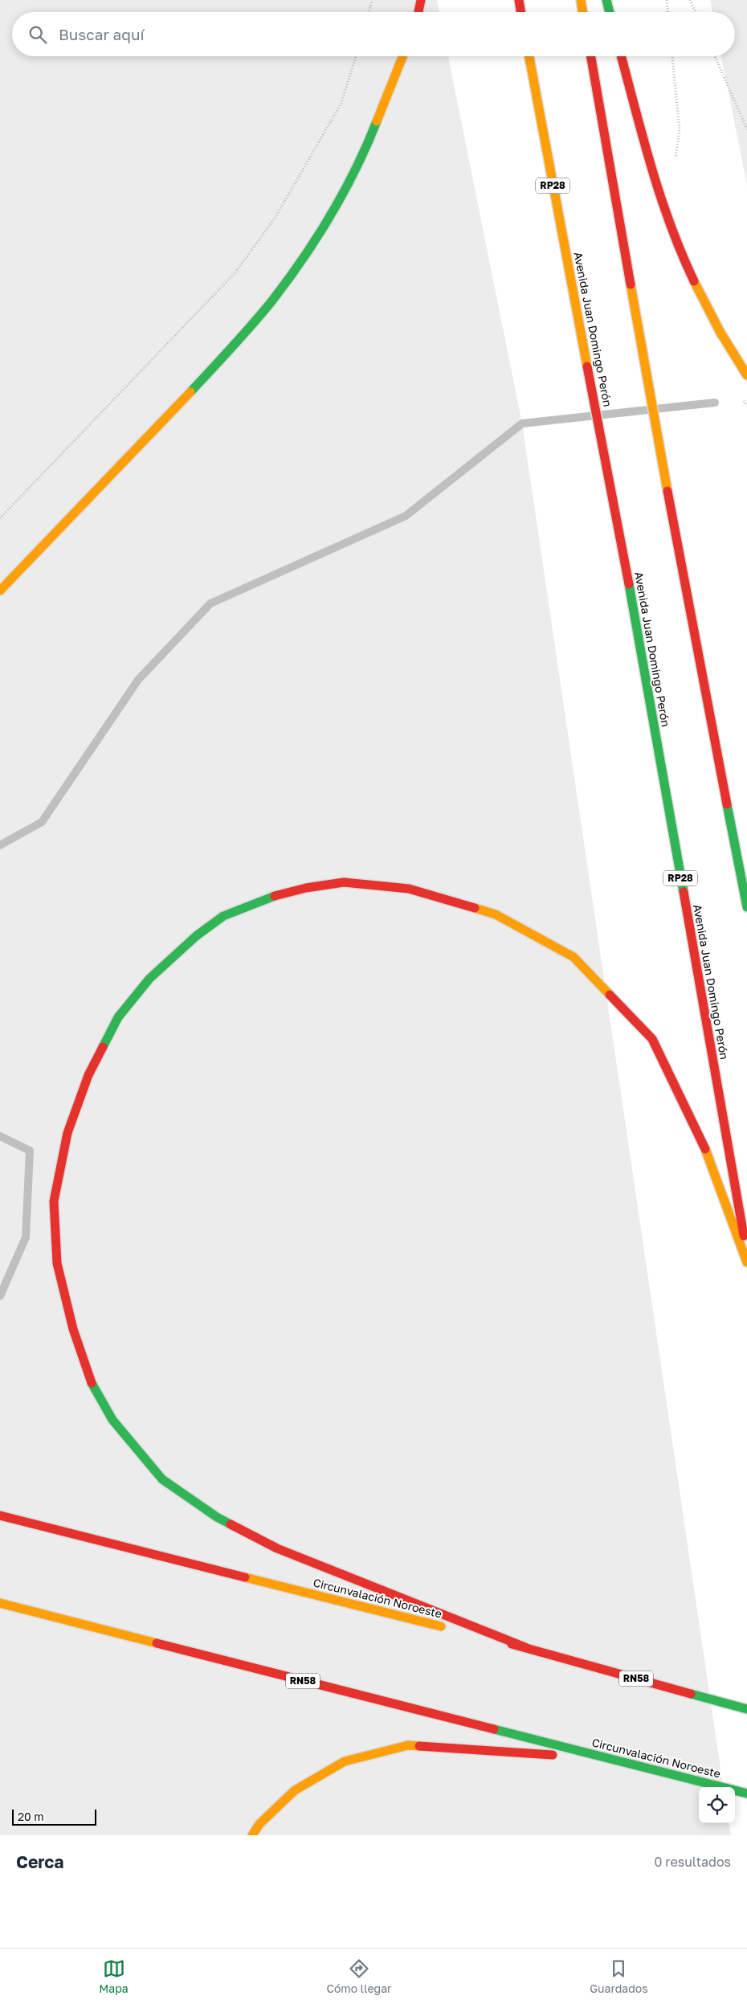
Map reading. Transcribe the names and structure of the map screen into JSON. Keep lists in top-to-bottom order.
{
  "streets": {
    "main road": [
      "RP28",
      "Avenida Juan Domingo Perón",
      "Circunvalación Noroeste",
      "RN58"
    ]
  },
  "scale_bar": "20 m",
  "page": {
    "search": "Buscar aquí",
    "scale": "20 m",
    "heading": ["Cerca", "0 resultados"],
    "nav": ["Mapa", "Cómo llegar", "Guardados"]
  }
}
